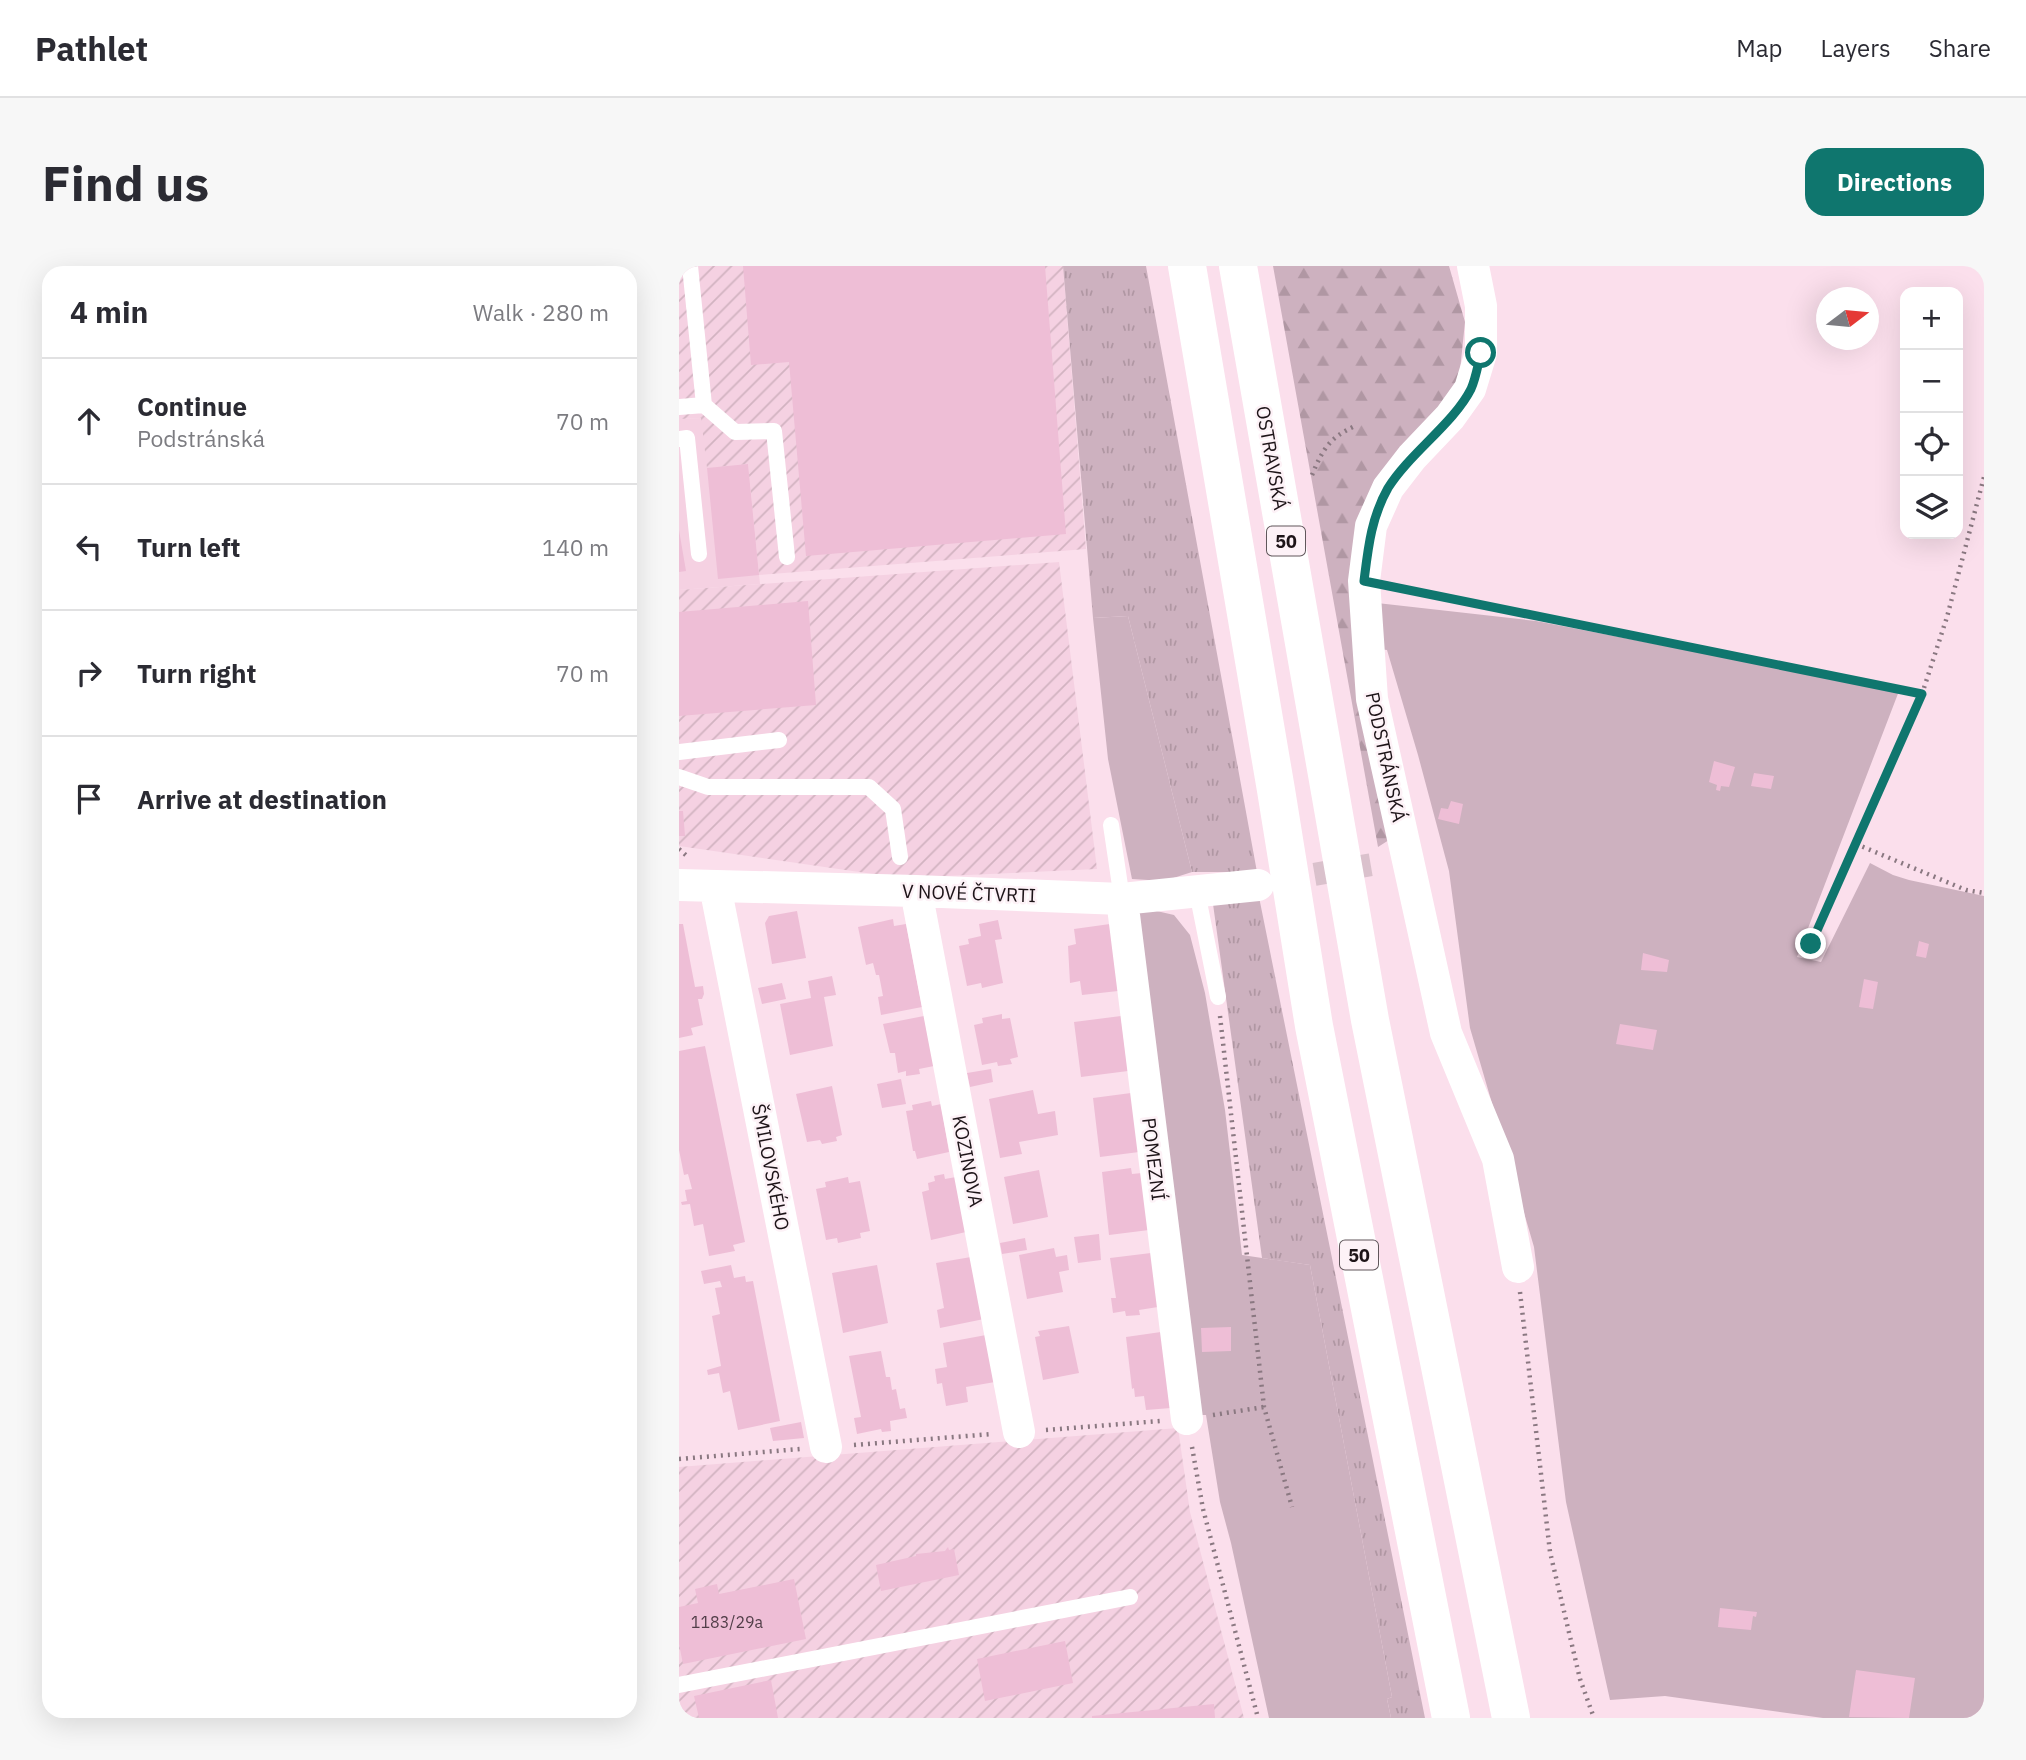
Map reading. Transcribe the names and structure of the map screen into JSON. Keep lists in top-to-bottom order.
{
  "streets": {
    "highway": ["OSTRAVSKÁ", "50"],
    "street": [
      "PODSTRÁNSKÁ",
      "V NOVÉ ČTVRTI",
      "POMEZNÍ",
      "KOZINOVA",
      "ŠMILOVSKÉHO"
    ]
  },
  "crossings": [
    ["V NOVÉ ČTVRTI", "POMEZNÍ"],
    ["V NOVÉ ČTVRTI", "KOZINOVA"],
    ["V NOVÉ ČTVRTI", "ŠMILOVSKÉHO"]
  ],
  "house_numbers": ["1183/29a"],
  "north": "right",
  "page": {
    "header": "Pathlet",
    "nav": ["Map", "Layers", "Share"],
    "buttons": "Directions",
    "title": "Find us",
    "heading": ["4 min", "Walk · 280 m"],
    "map_buttons": ["+", "−"],
    "list": [
      ["Continue", "Podstránská", "70 m"],
      ["Turn left", "140 m"],
      ["Turn right", "70 m"],
      "Arrive at destination"
    ]
  }
}
